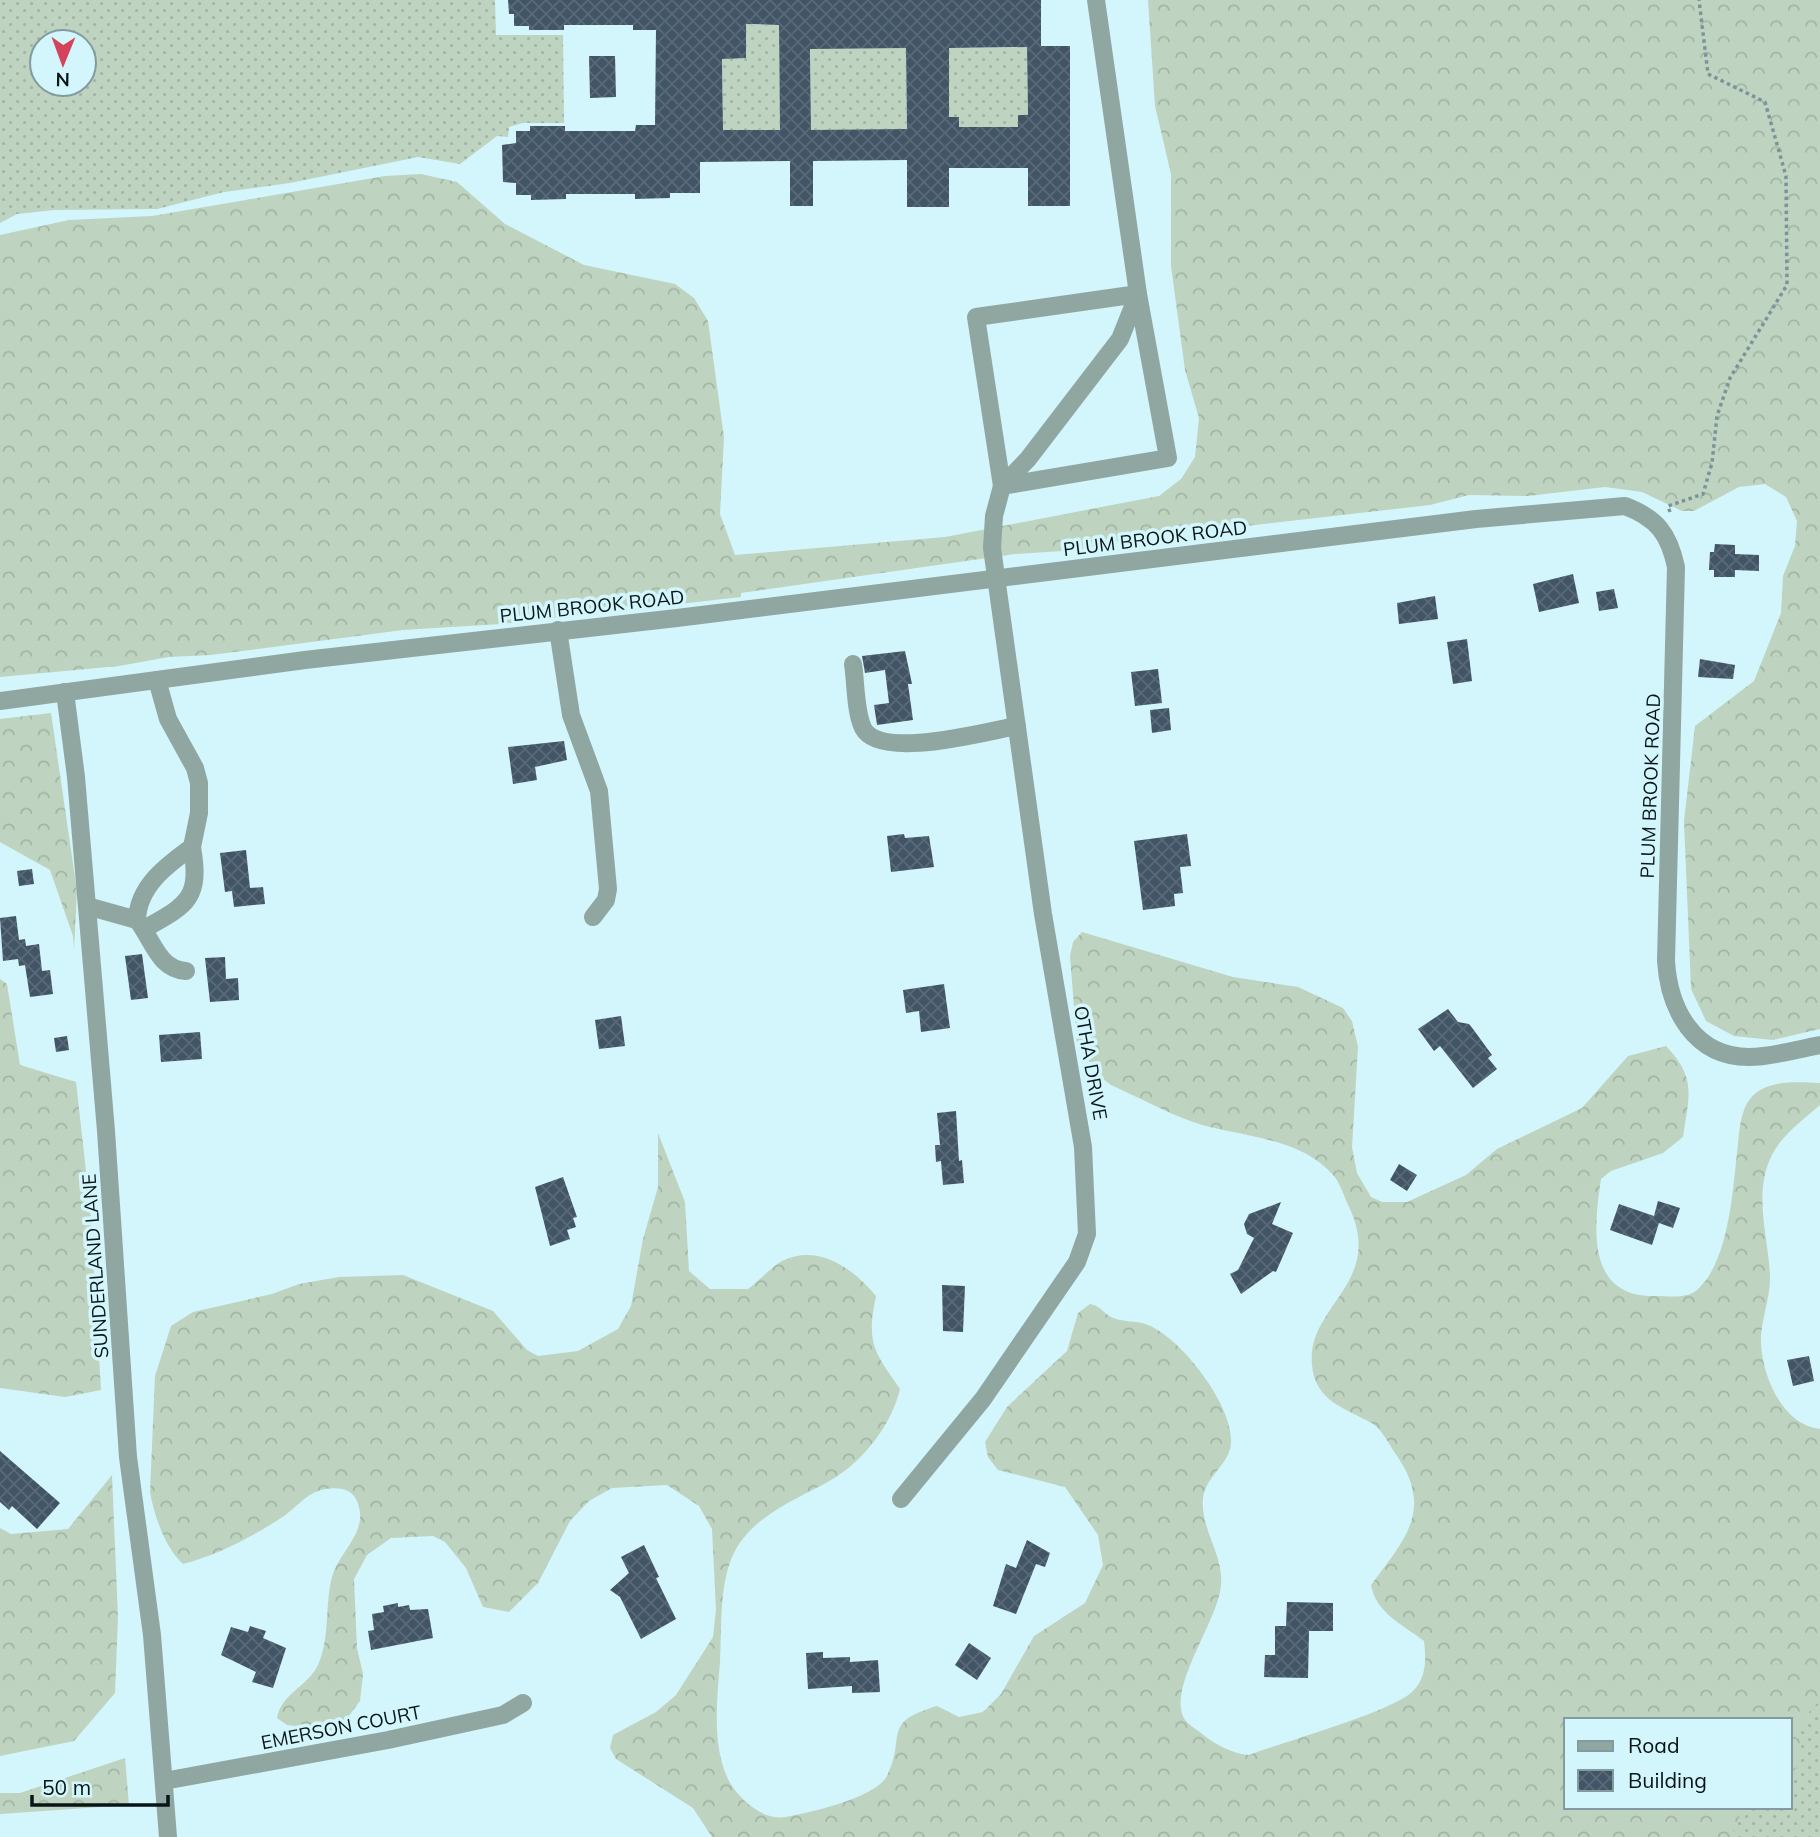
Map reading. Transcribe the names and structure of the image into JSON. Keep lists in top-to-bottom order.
{
  "streets": {
    "street": [
      "PLUM BROOK ROAD",
      "OTHA DRIVE",
      "SUNDERLAND LANE",
      "EMERSON COURT"
    ]
  },
  "crossings": [
    ["PLUM BROOK ROAD", "OTHA DRIVE"],
    ["PLUM BROOK ROAD", "SUNDERLAND LANE"],
    ["SUNDERLAND LANE", "EMERSON COURT"]
  ],
  "legend": ["Road", "Building"],
  "scale_bar": "50 m",
  "north": "bottom"
}
